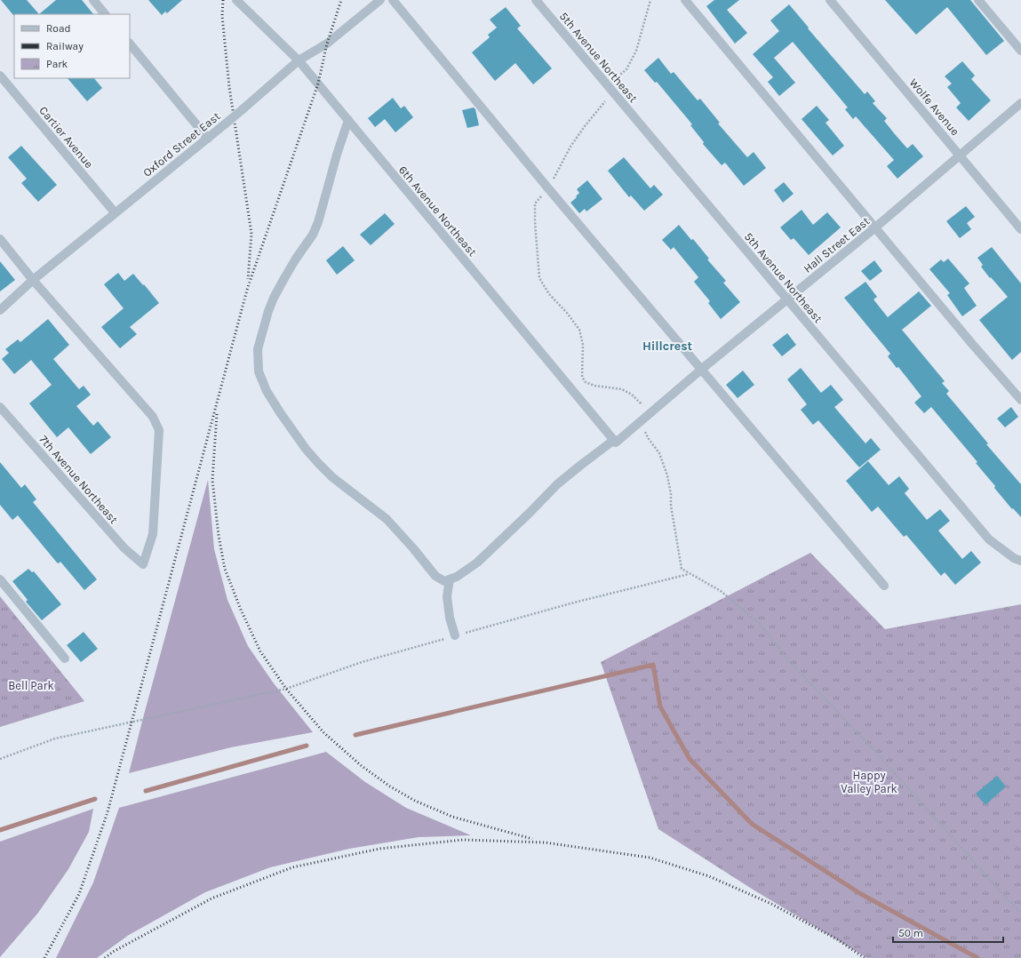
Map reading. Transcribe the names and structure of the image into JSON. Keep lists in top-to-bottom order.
{
  "streets": {
    "street": [
      "5th Avenue Northeast",
      "Wolfe Avenue",
      "Cartier Avenue",
      "Oxford Street East",
      "6th Avenue Northeast",
      "Hall Street East",
      "7th Avenue Northeast"
    ]
  },
  "crossings": [
    ["5th Avenue Northeast", "Hall Street East"],
    ["Wolfe Avenue", "Hall Street East"],
    ["Cartier Avenue", "Oxford Street East"],
    ["Oxford Street East", "6th Avenue Northeast"],
    ["Oxford Street East", "7th Avenue Northeast"],
    ["6th Avenue Northeast", "Hall Street East"]
  ],
  "districts": ["Hillcrest"],
  "parks": ["Bell Park", "Happy Valley Park"],
  "legend": ["Road", "Railway", "Park"],
  "scale_bar": "50 m"
}
